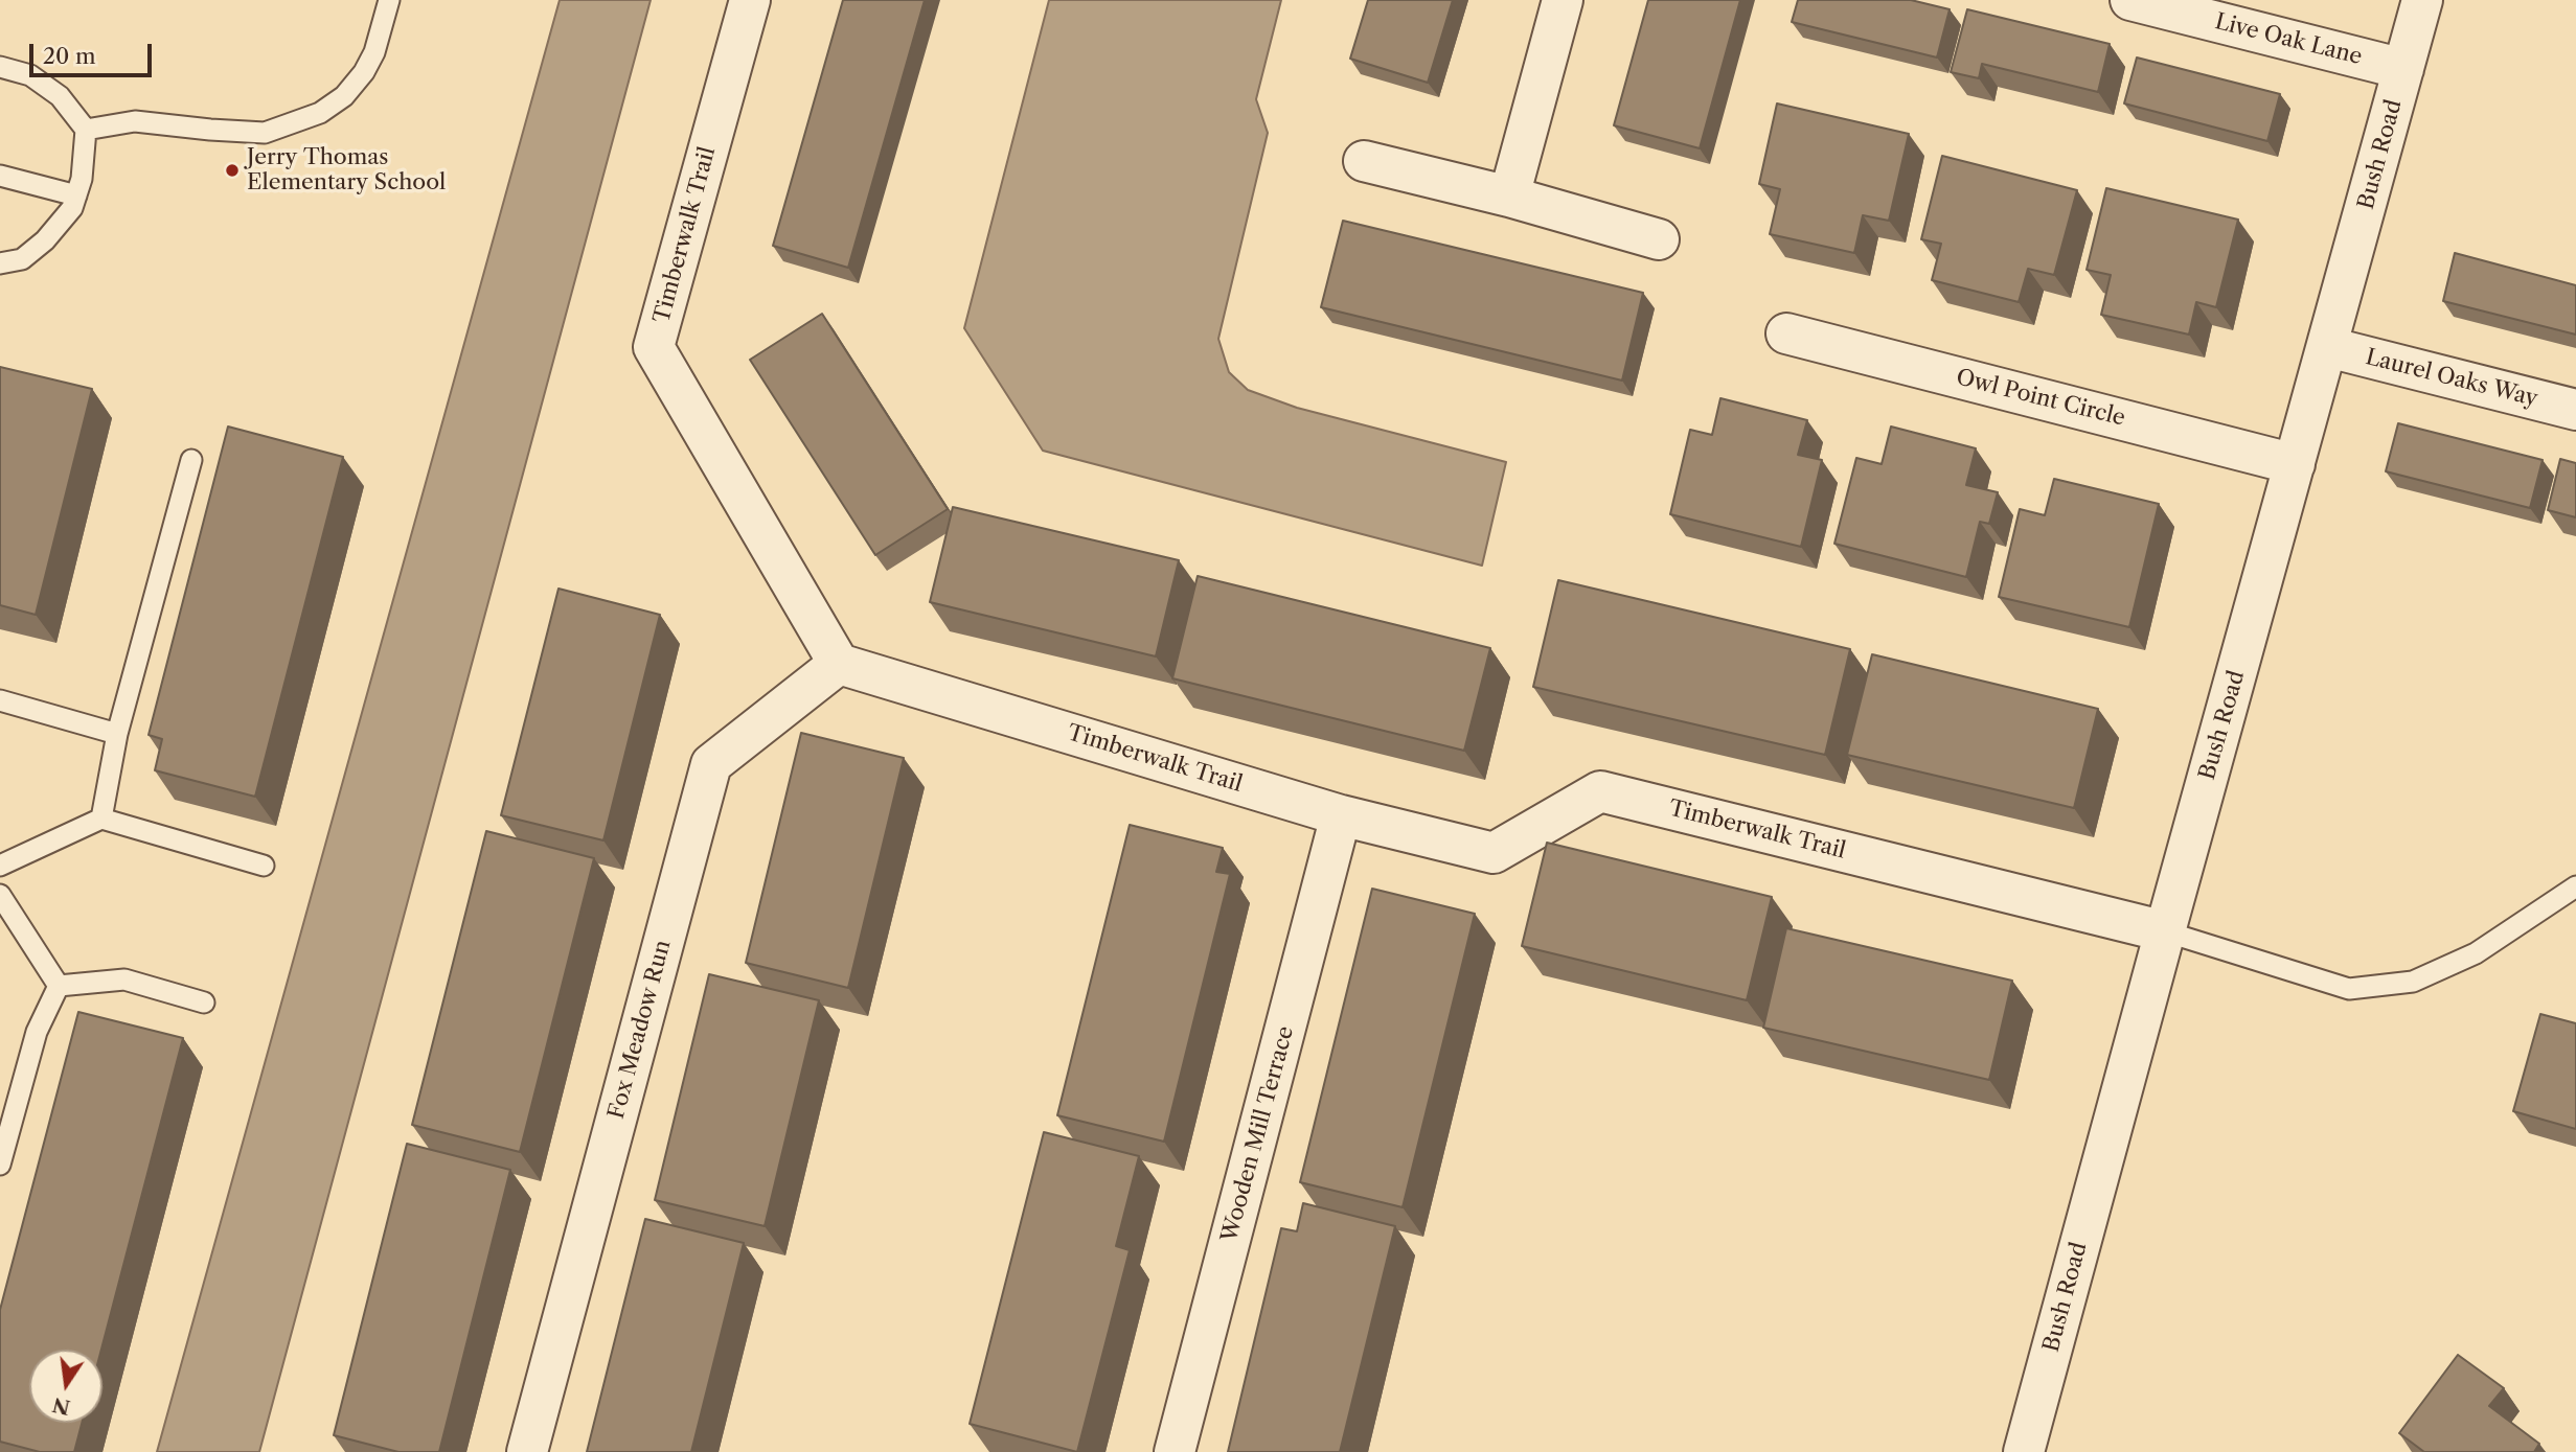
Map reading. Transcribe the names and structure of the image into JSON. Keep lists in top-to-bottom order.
{
  "streets": {
    "street": [
      "Live Oak Lane",
      "Bush Road",
      "Timberwalk Trail",
      "Laurel Oaks Way",
      "Owl Point Circle",
      "Fox Meadow Run",
      "Wooden Mill Terrace"
    ]
  },
  "crossings": [
    ["Live Oak Lane", "Bush Road"],
    ["Bush Road", "Timberwalk Trail"],
    ["Bush Road", "Laurel Oaks Way"],
    ["Bush Road", "Owl Point Circle"],
    ["Timberwalk Trail", "Fox Meadow Run"],
    ["Timberwalk Trail", "Wooden Mill Terrace"]
  ],
  "places": ["Jerry Thomas Elementary School"],
  "scale_bar": "20 m",
  "north": "bottom"
}
